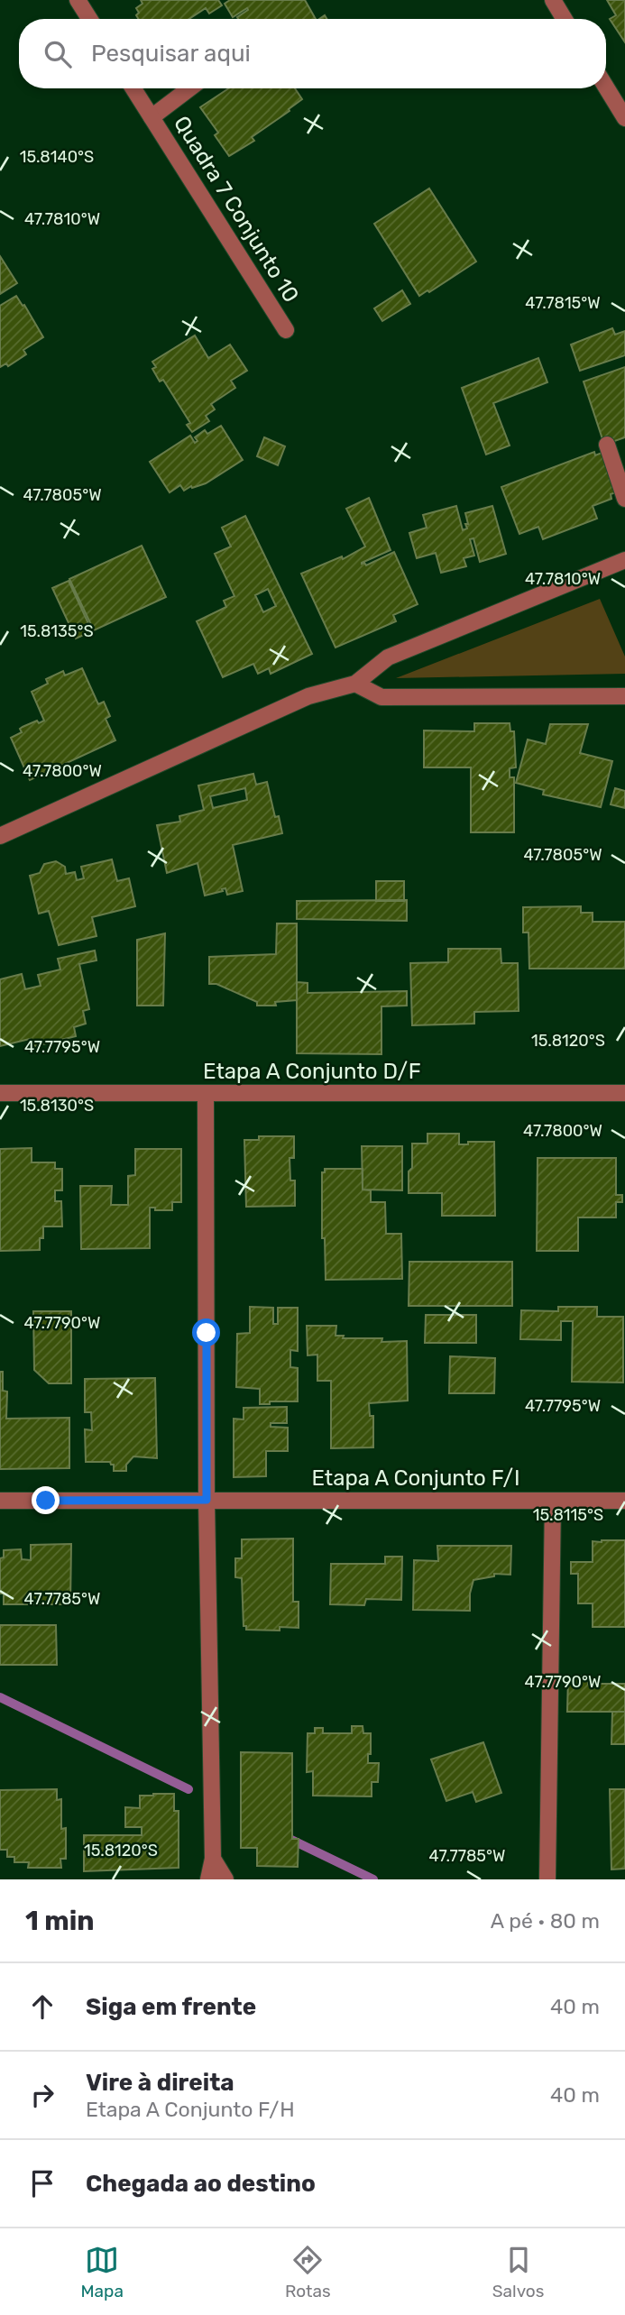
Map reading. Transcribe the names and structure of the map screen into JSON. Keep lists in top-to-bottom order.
{
  "streets": {
    "street": ["Quadra 7 Conjunto 10", "Etapa A Conjunto D/F", "Etapa A Conjunto F/I"]
  },
  "page": {
    "search": "Pesquisar aqui",
    "heading": ["1 min", "A pé · 80 m"],
    "list": [
      ["Siga em frente", "40 m"],
      ["Vire à direita", "Etapa A Conjunto F/H", "40 m"],
      "Chegada ao destino"
    ],
    "nav": ["Mapa", "Rotas", "Salvos"]
  },
  "coordinates": [
    "15.8140°S",
    "47.7810°W",
    "47.7815°W",
    "47.7805°W",
    "15.8135°S",
    "47.7800°W",
    "15.8120°S",
    "47.7795°W",
    "15.8130°S",
    "47.7790°W",
    "15.8115°S",
    "47.7785°W"
  ]
}
